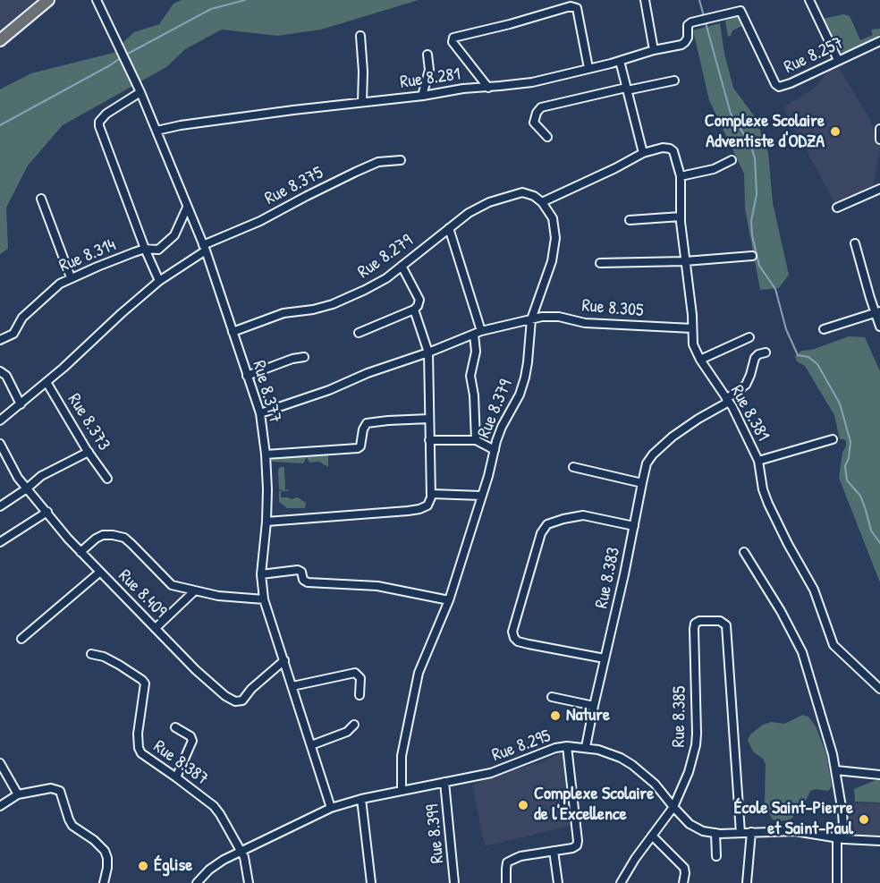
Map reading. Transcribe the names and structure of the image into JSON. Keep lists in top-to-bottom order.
{
  "streets": {
    "street": [
      "Rue 8.257",
      "Rue 8.281",
      "Rue 8.375",
      "Rue 8.314",
      "Rue 8.279",
      "Rue 8.305",
      "Rue 8.377",
      "Rue 8.379",
      "Rue 8.381",
      "Rue 8.373",
      "Rue 8.383",
      "Rue 8.409",
      "Rue 8.385",
      "Rue 8.295",
      "Rue 8.387",
      "Rue 8.399"
    ]
  },
  "crossings": [
    ["Rue 8.257", "Rue 8.281"],
    ["Rue 8.281", "Rue 8.377"],
    ["Rue 8.375", "Rue 8.377"],
    ["Rue 8.314", "Rue 8.377"],
    ["Rue 8.279", "Rue 8.377"],
    ["Rue 8.279", "Rue 8.379"],
    ["Rue 8.305", "Rue 8.377"],
    ["Rue 8.305", "Rue 8.379"],
    ["Rue 8.305", "Rue 8.381"],
    ["Rue 8.377", "Rue 8.409"],
    ["Rue 8.377", "Rue 8.295"],
    ["Rue 8.379", "Rue 8.295"],
    ["Rue 8.381", "Rue 8.383"],
    ["Rue 8.383", "Rue 8.295"],
    ["Rue 8.385", "Rue 8.295"],
    ["Rue 8.295", "Rue 8.387"],
    ["Rue 8.295", "Rue 8.399"]
  ],
  "places": [
    "Complexe Scolaire Adventiste d'ODZA",
    "Nature",
    "Complexe Scolaire de l'Excellence",
    "École Saint-Pierre et Saint-Paul",
    "Église"
  ]
}
